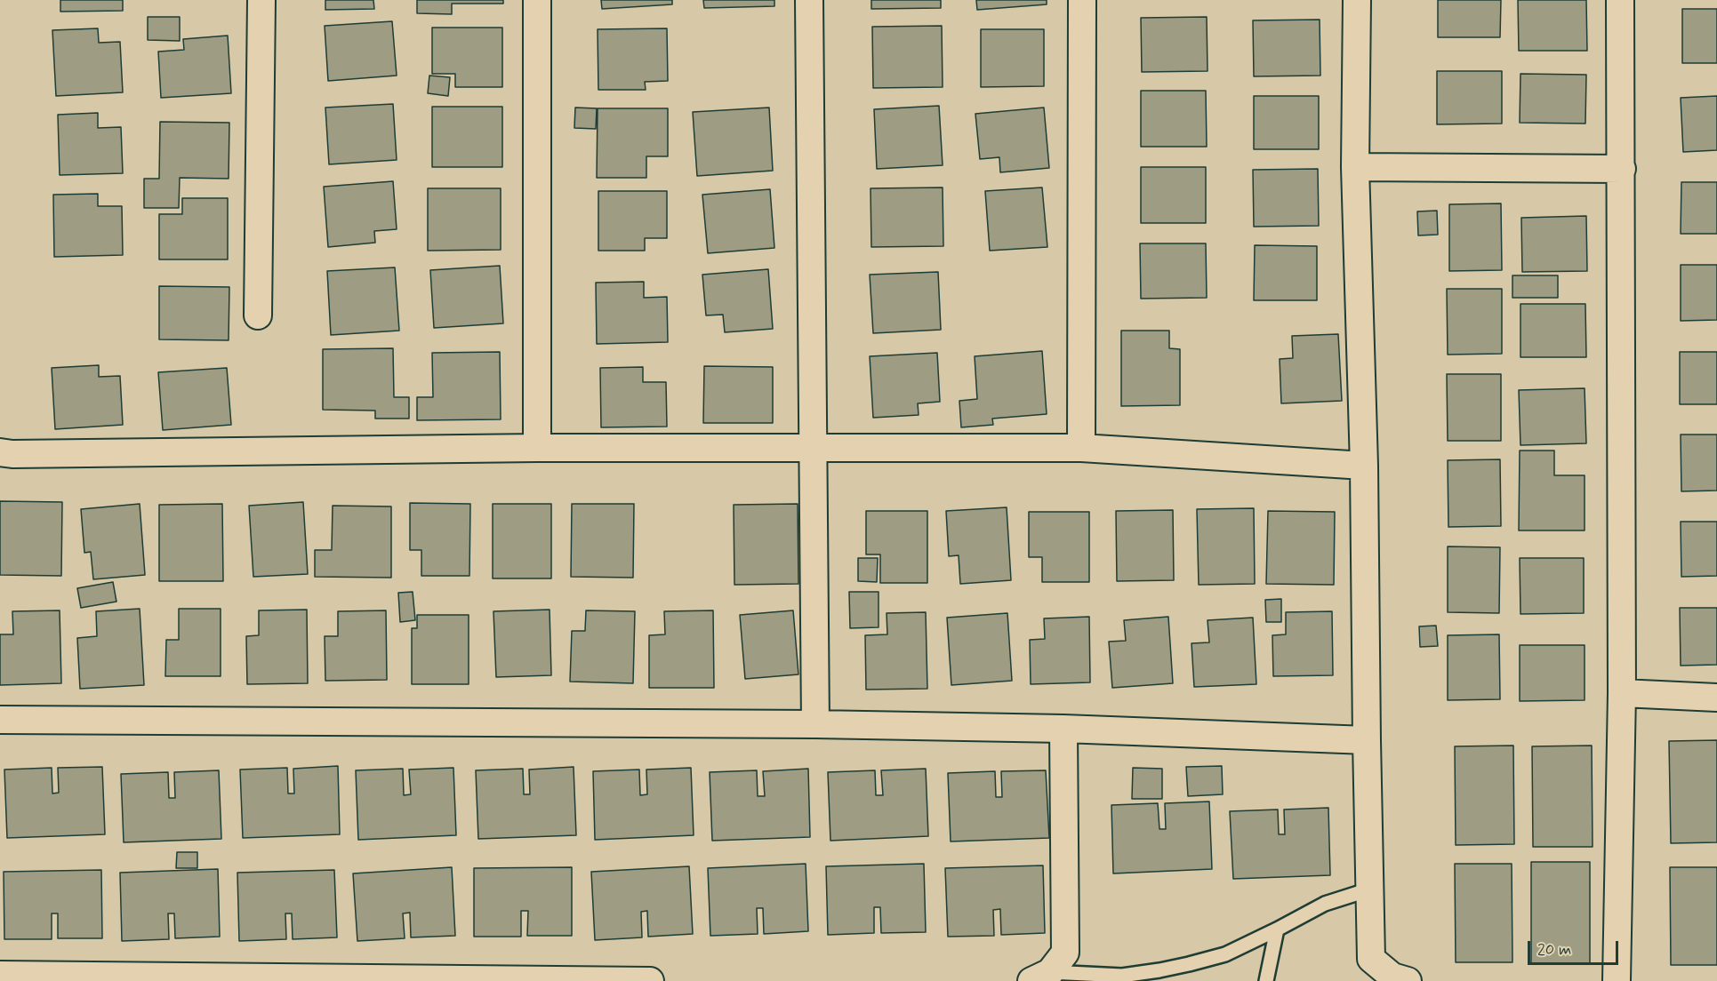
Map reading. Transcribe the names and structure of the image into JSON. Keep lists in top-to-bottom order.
{
  "scale_bar": "20 m"
}
